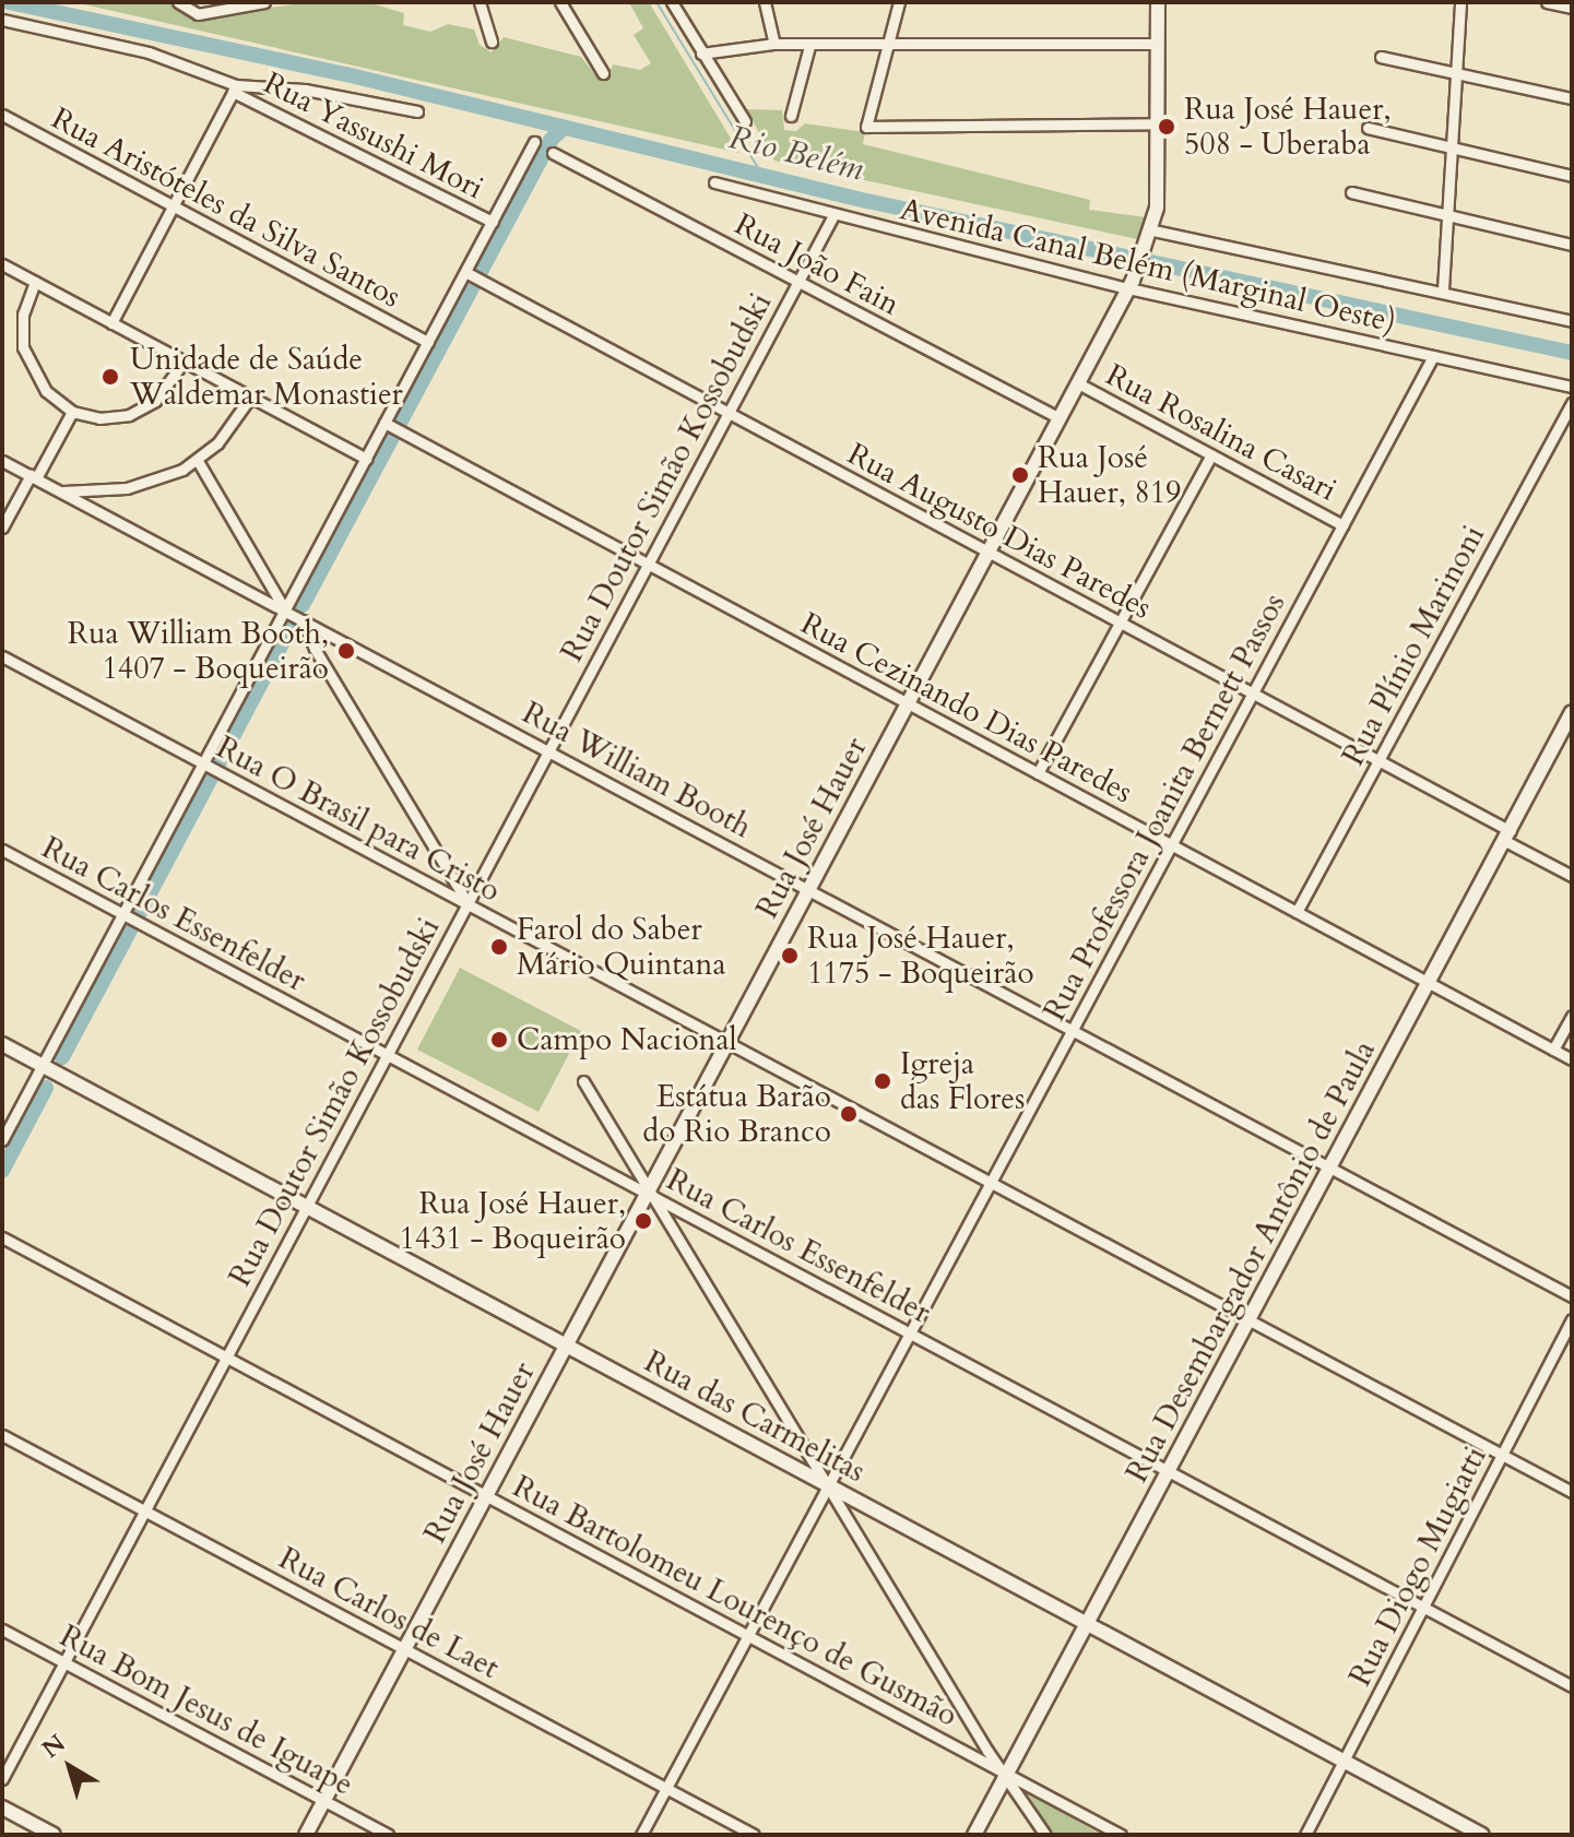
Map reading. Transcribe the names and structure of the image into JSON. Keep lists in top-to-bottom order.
{
  "streets": {
    "main road": ["Rua José Hauer", "Rua Desembargador Antônio de Paula", "Rua das Carmelitas"],
    "street": [
      "Rua Yassushi Mori",
      "Rua Aristóteles da Silva Santos",
      "Rua João Fain",
      "Avenida Canal Belém (Marginal Oeste)",
      "Rua Rosalina Casari",
      "Rua Doutor Simão Kossobudski",
      "Rua Augusto Dias Paredes",
      "Rua Plínio Marinoni",
      "Rua Cezinando Dias Paredes",
      "Rua William Booth",
      "Rua Professora Joanita Bernett Passos",
      "Rua O Brasil para Cristo",
      "Rua Carlos Essenfelder",
      "Rua Diogo Mugiatti",
      "Rua Bartolomeu Lourenço de Gusmão",
      "Rua Carlos de Laet",
      "Rua Bom Jesus de Iguape"
    ]
  },
  "crossings": [
    ["Rua João Fain", "Rua Doutor Simão Kossobudski"],
    ["Rua João Fain", "Rua José Hauer"],
    ["Avenida Canal Belém (Marginal Oeste)", "Rua Doutor Simão Kossobudski"],
    ["Avenida Canal Belém (Marginal Oeste)", "Rua Professora Joanita Bernett Passos"],
    ["Avenida Canal Belém (Marginal Oeste)", "Rua José Hauer"],
    ["Rua Rosalina Casari", "Rua Professora Joanita Bernett Passos"],
    ["Rua Rosalina Casari", "Rua José Hauer"],
    ["Rua Doutor Simão Kossobudski", "Rua Augusto Dias Paredes"],
    ["Rua Doutor Simão Kossobudski", "Rua Cezinando Dias Paredes"],
    ["Rua Doutor Simão Kossobudski", "Rua William Booth"],
    ["Rua Doutor Simão Kossobudski", "Rua O Brasil para Cristo"],
    ["Rua Doutor Simão Kossobudski", "Rua Carlos Essenfelder"],
    ["Rua Doutor Simão Kossobudski", "Rua das Carmelitas"],
    ["Rua Doutor Simão Kossobudski", "Rua Bartolomeu Lourenço de Gusmão"],
    ["Rua Doutor Simão Kossobudski", "Rua Carlos de Laet"],
    ["Rua Doutor Simão Kossobudski", "Rua Bom Jesus de Iguape"],
    ["Rua Augusto Dias Paredes", "Rua Plínio Marinoni"],
    ["Rua Augusto Dias Paredes", "Rua Professora Joanita Bernett Passos"],
    ["Rua Augusto Dias Paredes", "Rua José Hauer"],
    ["Rua Augusto Dias Paredes", "Rua Desembargador Antônio de Paula"],
    ["Rua Plínio Marinoni", "Rua Cezinando Dias Paredes"],
    ["Rua Cezinando Dias Paredes", "Rua Professora Joanita Bernett Passos"],
    ["Rua Cezinando Dias Paredes", "Rua José Hauer"],
    ["Rua Cezinando Dias Paredes", "Rua Desembargador Antônio de Paula"],
    ["Rua William Booth", "Rua Professora Joanita Bernett Passos"],
    ["Rua William Booth", "Rua José Hauer"],
    ["Rua William Booth", "Rua Desembargador Antônio de Paula"],
    ["Rua Professora Joanita Bernett Passos", "Rua O Brasil para Cristo"],
    ["Rua Professora Joanita Bernett Passos", "Rua Carlos Essenfelder"],
    ["Rua Professora Joanita Bernett Passos", "Rua das Carmelitas"],
    ["Rua Professora Joanita Bernett Passos", "Rua Bartolomeu Lourenço de Gusmão"],
    ["Rua Professora Joanita Bernett Passos", "Rua Carlos de Laet"],
    ["Rua O Brasil para Cristo", "Rua José Hauer"],
    ["Rua O Brasil para Cristo", "Rua Desembargador Antônio de Paula"],
    ["Rua O Brasil para Cristo", "Rua Diogo Mugiatti"],
    ["Rua José Hauer", "Rua Carlos Essenfelder"],
    ["Rua José Hauer", "Rua das Carmelitas"],
    ["Rua José Hauer", "Rua Bartolomeu Lourenço de Gusmão"],
    ["Rua José Hauer", "Rua Carlos de Laet"],
    ["Rua José Hauer", "Rua Bom Jesus de Iguape"],
    ["Rua Carlos Essenfelder", "Rua Desembargador Antônio de Paula"],
    ["Rua Carlos Essenfelder", "Rua Diogo Mugiatti"],
    ["Rua Desembargador Antônio de Paula", "Rua das Carmelitas"],
    ["Rua Desembargador Antônio de Paula", "Rua Bartolomeu Lourenço de Gusmão"],
    ["Rua das Carmelitas", "Rua Diogo Mugiatti"]
  ],
  "water": ["Rio Belém"],
  "places": [
    "Rua José Hauer, 508 - Uberaba",
    "Unidade de Saúde Waldemar Monastier",
    "Rua José Hauer, 819",
    "Rua William Booth, 1407 - Boqueirão",
    "Farol do Saber Mário Quintana",
    "Rua José Hauer, 1175 - Boqueirão",
    "Campo Nacional",
    "Igreja das Flores",
    "Estátua Barão do Rio Branco",
    "Rua José Hauer, 1431 - Boqueirão"
  ],
  "north": "top left"
}
